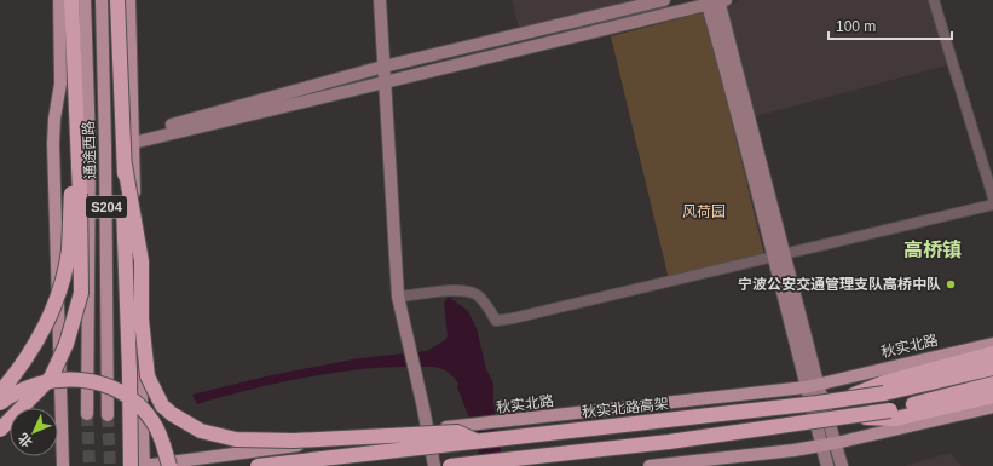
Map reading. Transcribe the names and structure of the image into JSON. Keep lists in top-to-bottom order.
{
  "streets": {
    "highway": ["秋实北路高架"],
    "main road": ["通途西路", "S204", "秋实北路"]
  },
  "districts": ["高桥镇"],
  "parks": ["风荷园"],
  "places": ["宁波公安交通管理支队高桥中队"],
  "scale_bar": "100 m",
  "north": "bottom left"
}
